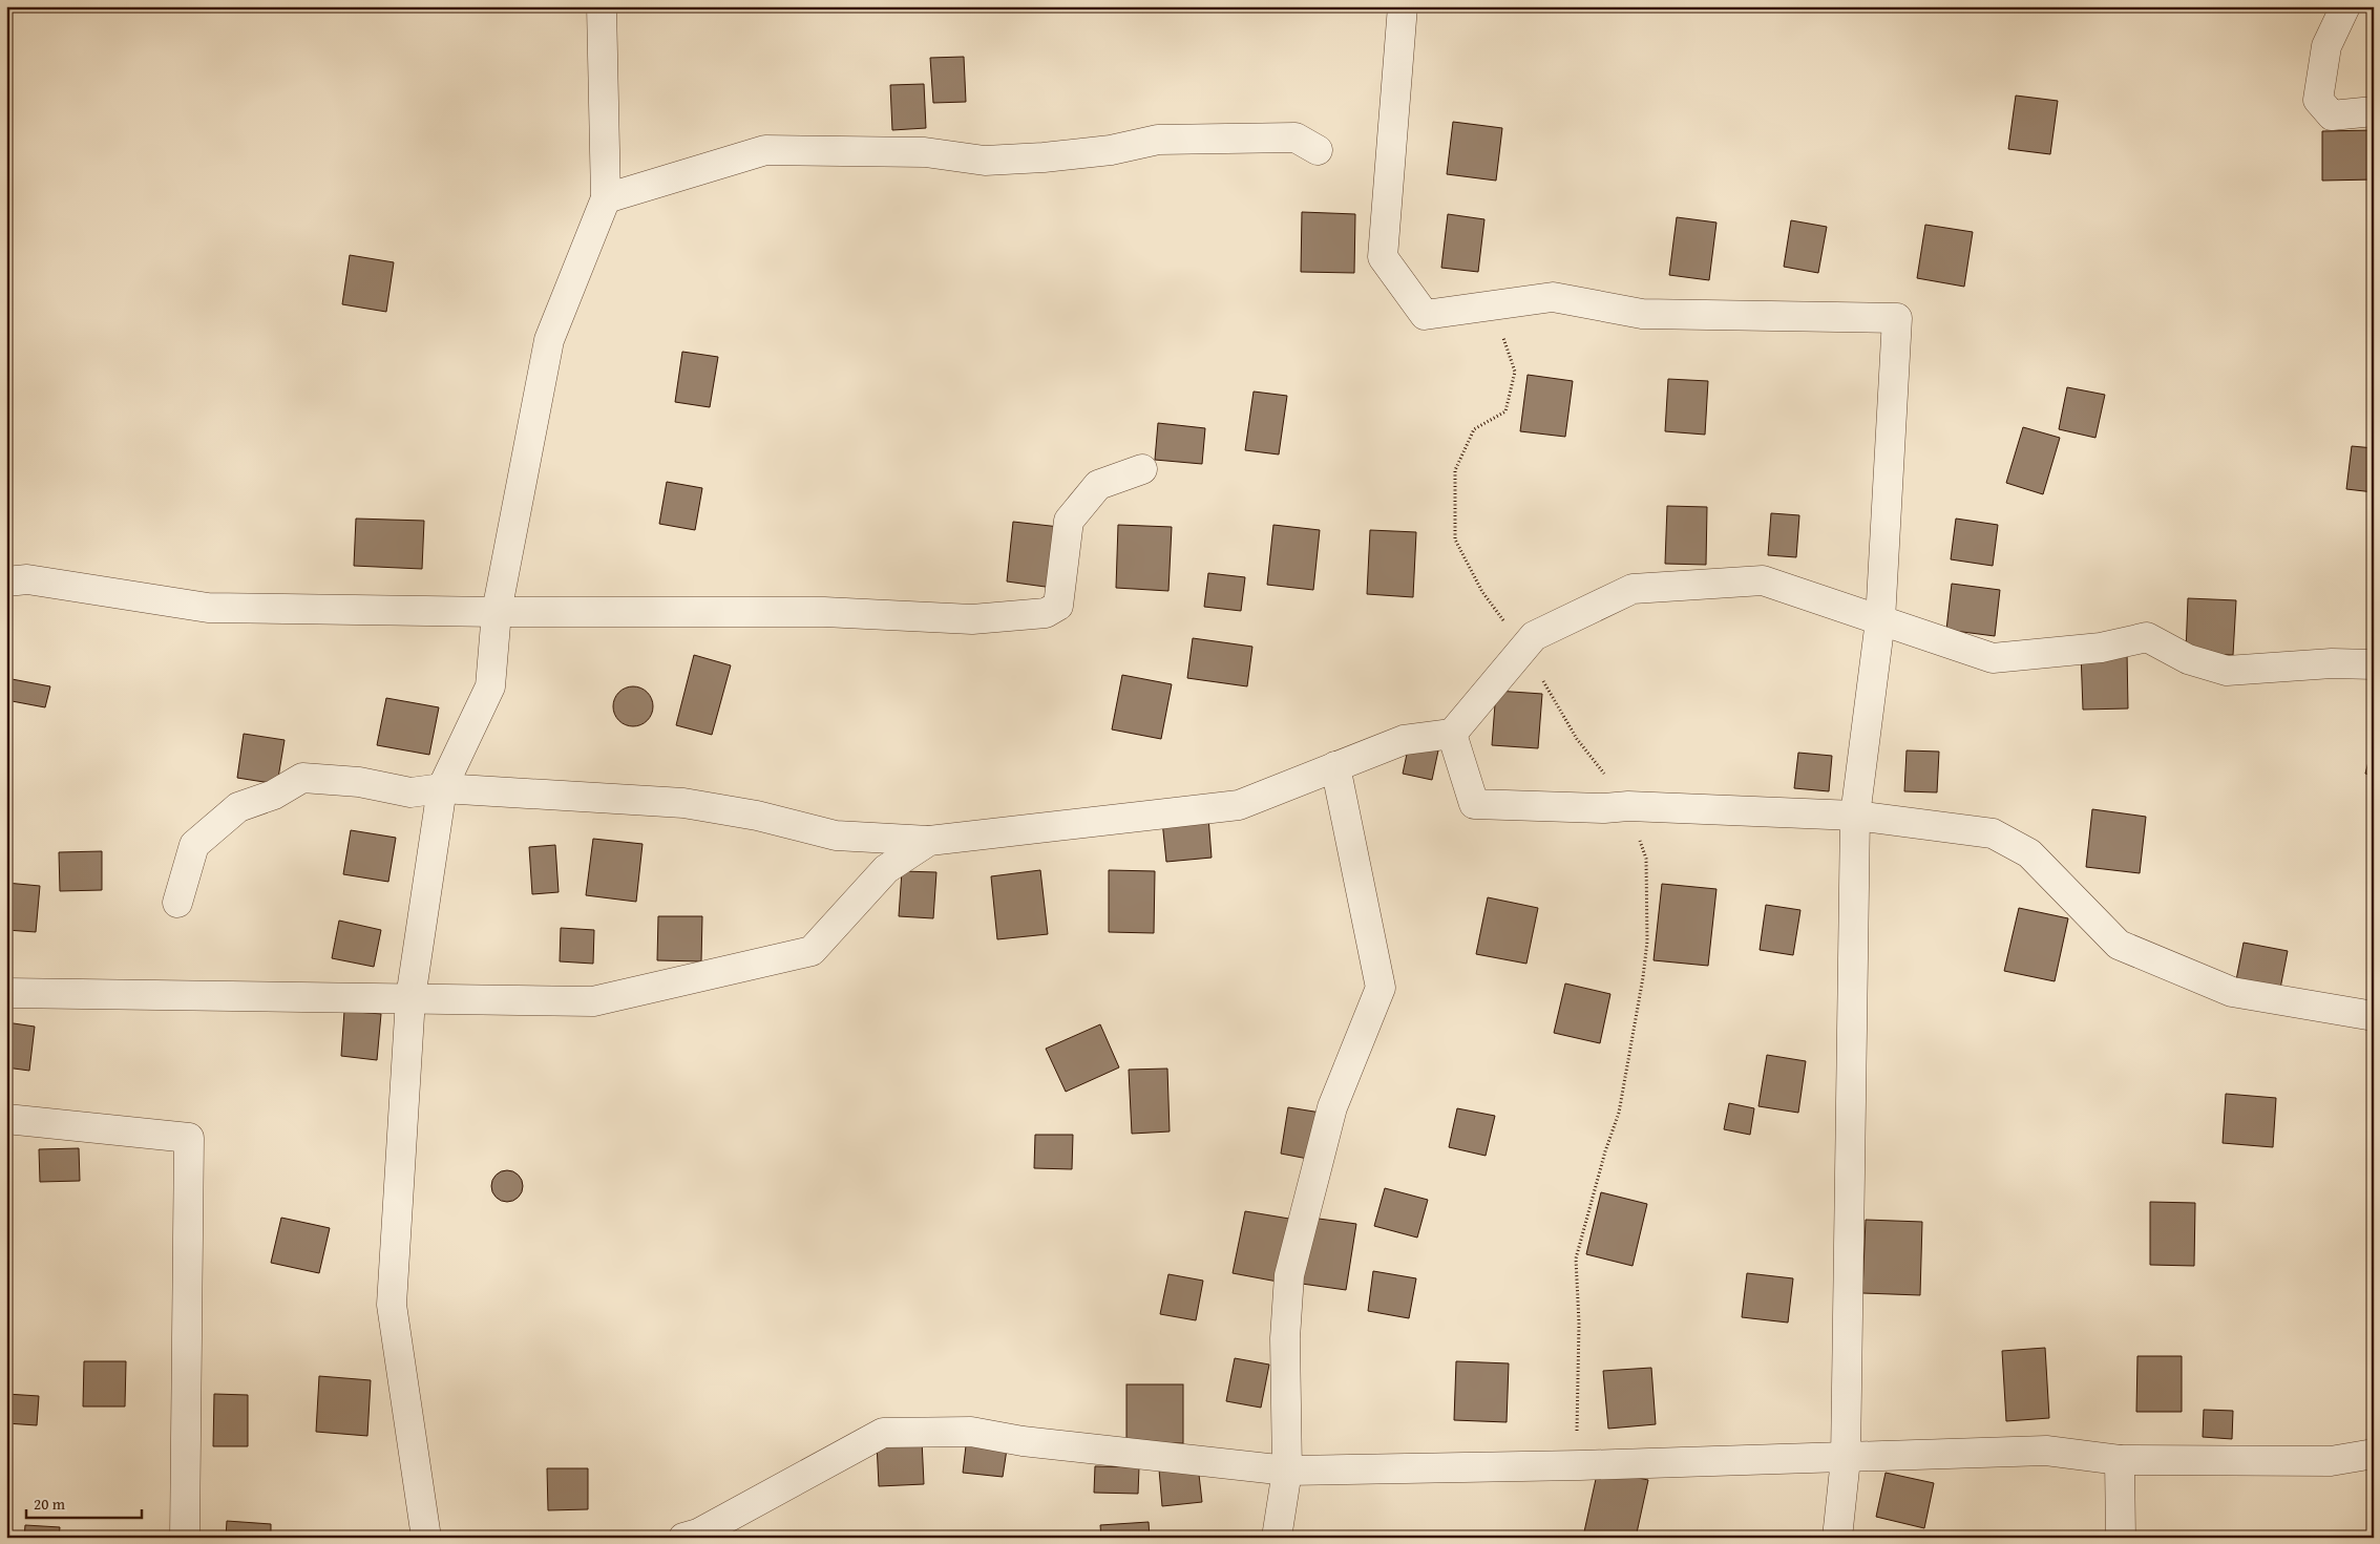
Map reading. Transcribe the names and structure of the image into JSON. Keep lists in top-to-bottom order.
{
  "scale_bar": "20 m"
}
